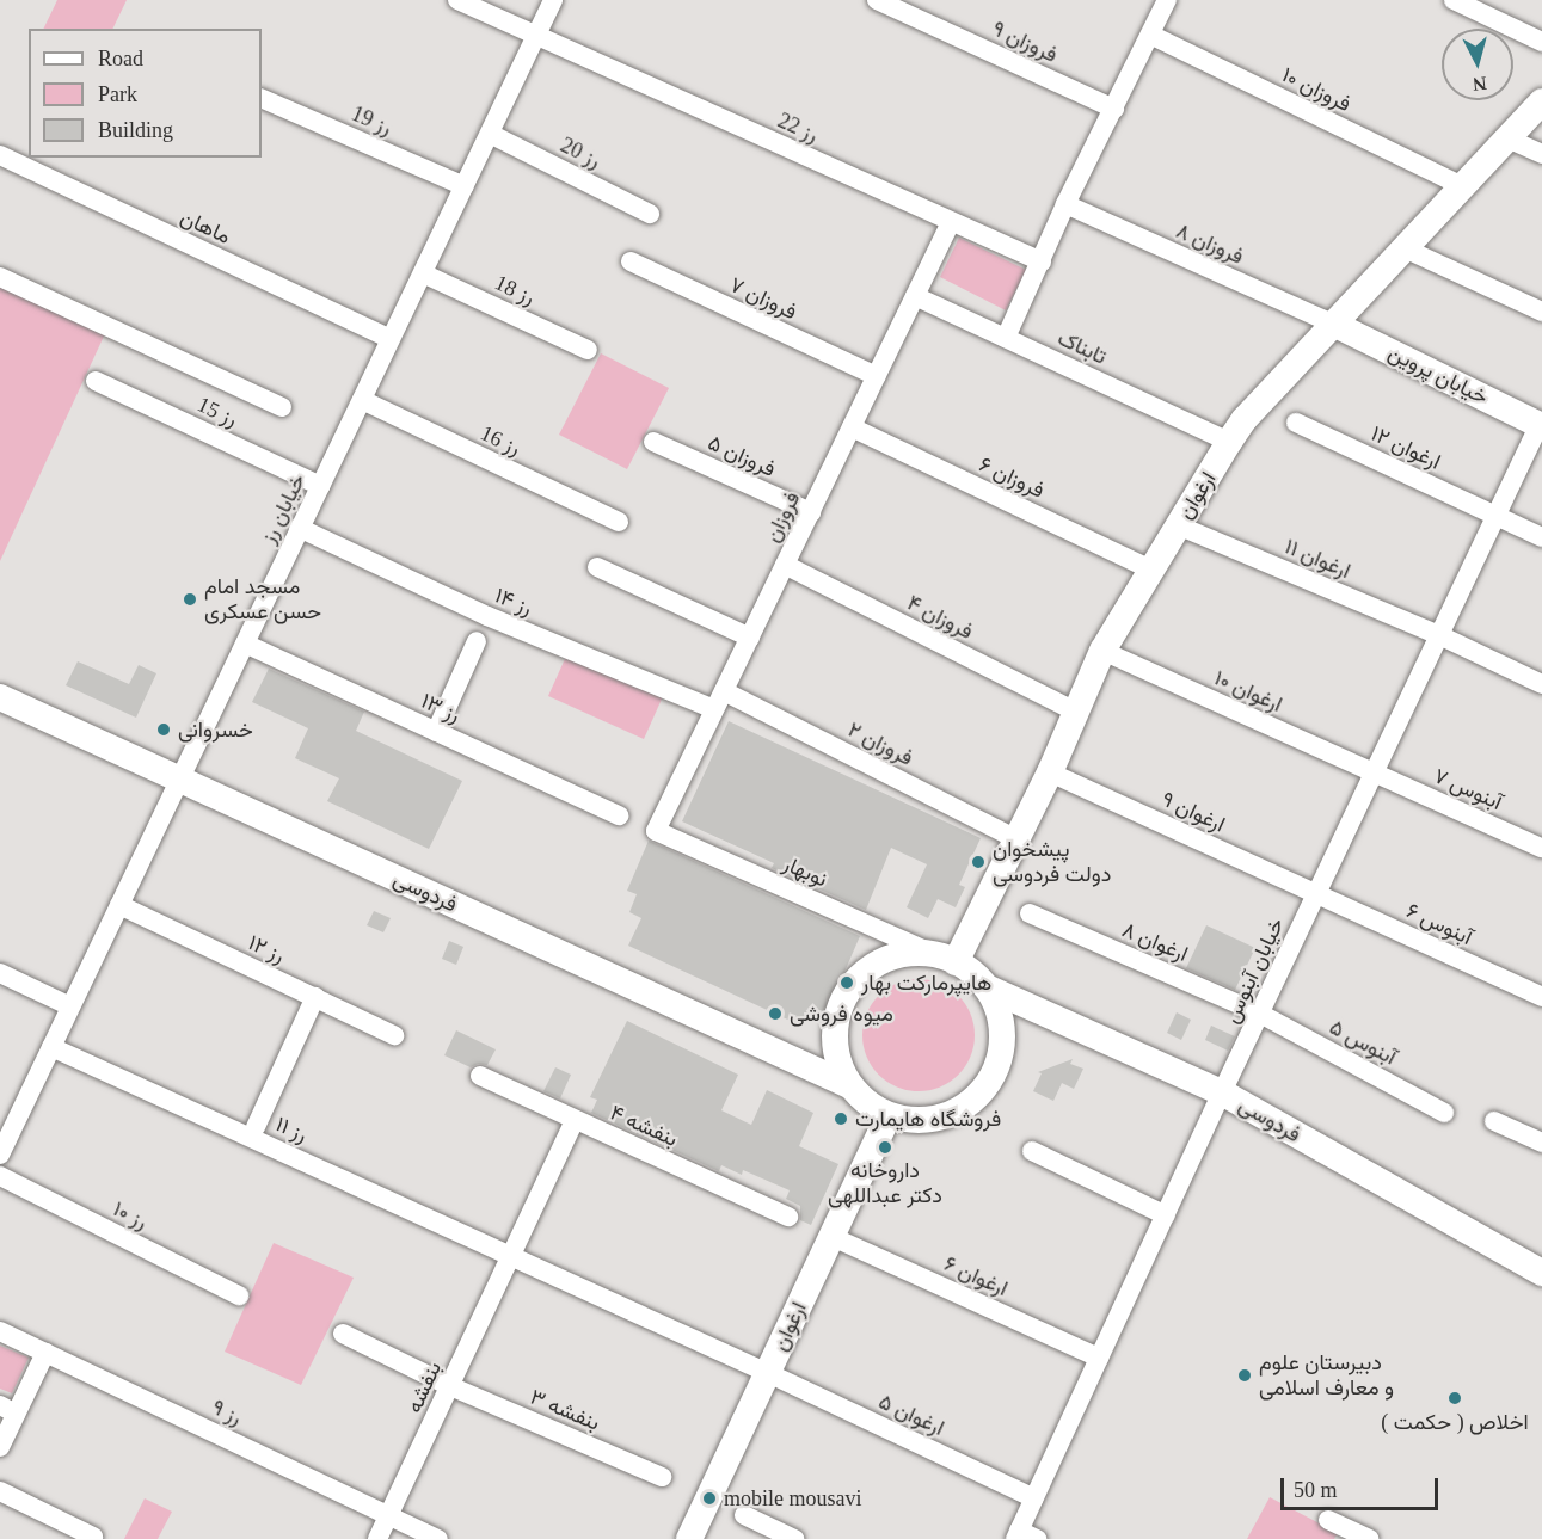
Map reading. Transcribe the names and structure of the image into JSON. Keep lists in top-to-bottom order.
{
  "streets": {
    "street": [
      "فروزان ۹",
      "فروزان ۱۰",
      "رز 19",
      "رز 22",
      "رز 20",
      "ماهان",
      "فروزان ۸",
      "رز 18",
      "فروزان ۷",
      "تابناک",
      "خیابان پروین",
      "رز 15",
      "رز 16",
      "ارغوان ۱۲",
      "فروزان ۵",
      "فروزان ۶",
      "ارغوان",
      "خیابان رز",
      "فروزان",
      "ارغوان ۱۱",
      "رز ۱۴",
      "فروزان ۴",
      "ارغوان ۱۰",
      "رز ۱۳",
      "فروزان ۲",
      "آبنوس ۷",
      "ارغوان ۹",
      "نوبهار",
      "فردوسی",
      "آبنوس ۶",
      "ارغوان ۸",
      "رز ۱۲",
      "خیابان آبنوس",
      "آبنوس ۵",
      "بنفشه ۴",
      "رز ۱۱",
      "رز ۱۰",
      "ارغوان ۶",
      "بنفشه",
      "بنفشه ۳",
      "رز ۹",
      "ارغوان ۵"
    ]
  },
  "crossings": [
    ["فروزان ۱۰", "ارغوان"],
    ["رز 19", "خیابان رز"],
    ["رز 22", "خیابان رز"],
    ["رز 22", "فروزان"],
    ["رز 20", "خیابان رز"],
    ["ماهان", "خیابان رز"],
    ["فروزان ۸", "خیابان پروین"],
    ["فروزان ۸", "ارغوان"],
    ["رز 18", "خیابان رز"],
    ["فروزان ۷", "فروزان"],
    ["تابناک", "ارغوان"],
    ["تابناک", "فروزان"],
    ["خیابان پروین", "ارغوان"],
    ["خیابان پروین", "خیابان آبنوس"],
    ["رز 15", "خیابان رز"],
    ["رز 16", "خیابان رز"],
    ["ارغوان ۱۲", "خیابان آبنوس"],
    ["فروزان ۵", "فروزان"],
    ["فروزان ۶", "ارغوان"],
    ["فروزان ۶", "فروزان"],
    ["ارغوان", "ارغوان ۱۱"],
    ["ارغوان", "فروزان ۴"],
    ["ارغوان", "ارغوان ۱۰"],
    ["ارغوان", "فروزان ۲"],
    ["ارغوان", "ارغوان ۹"],
    ["ارغوان", "نوبهار"],
    ["ارغوان", "فردوسی"],
    ["ارغوان", "ارغوان ۶"],
    ["ارغوان", "ارغوان ۵"],
    ["خیابان رز", "رز ۱۴"],
    ["خیابان رز", "رز ۱۳"],
    ["خیابان رز", "فردوسی"],
    ["خیابان رز", "رز ۱۲"],
    ["خیابان رز", "رز ۱۱"],
    ["فروزان", "رز ۱۴"],
    ["فروزان", "فروزان ۴"],
    ["فروزان", "فروزان ۲"],
    ["فروزان", "نوبهار"],
    ["ارغوان ۱۱", "خیابان آبنوس"],
    ["ارغوان ۱۰", "آبنوس ۷"],
    ["ارغوان ۱۰", "خیابان آبنوس"],
    ["آبنوس ۷", "خیابان آبنوس"],
    ["ارغوان ۹", "آبنوس ۶"],
    ["ارغوان ۹", "خیابان آبنوس"],
    ["نوبهار", "فردوسی"],
    ["فردوسی", "خیابان آبنوس"],
    ["آبنوس ۶", "خیابان آبنوس"],
    ["ارغوان ۸", "خیابان آبنوس"],
    ["ارغوان ۸", "آبنوس ۵"],
    ["خیابان آبنوس", "آبنوس ۵"],
    ["خیابان آبنوس", "ارغوان ۶"],
    ["خیابان آبنوس", "ارغوان ۵"],
    ["بنفشه ۴", "بنفشه"],
    ["رز ۱۱", "بنفشه"],
    ["بنفشه", "بنفشه ۳"],
    ["بنفشه", "رز ۹"]
  ],
  "places": [
    "مسجد امام حسن عسکری",
    "خسروانی",
    "پیشخوان دولت فردوسی",
    "هایپرمارکت بهار",
    "میوه فروشی",
    "فروشگاه هایمارت",
    "داروخانه دکتر عبداللهی",
    "دبیرستان علوم و معارف اسلامی",
    "اخلاص ( حکمت )",
    "mobile mousavi"
  ],
  "legend": ["Road", "Park", "Building"],
  "scale_bar": "50 m",
  "north": "bottom"
}
